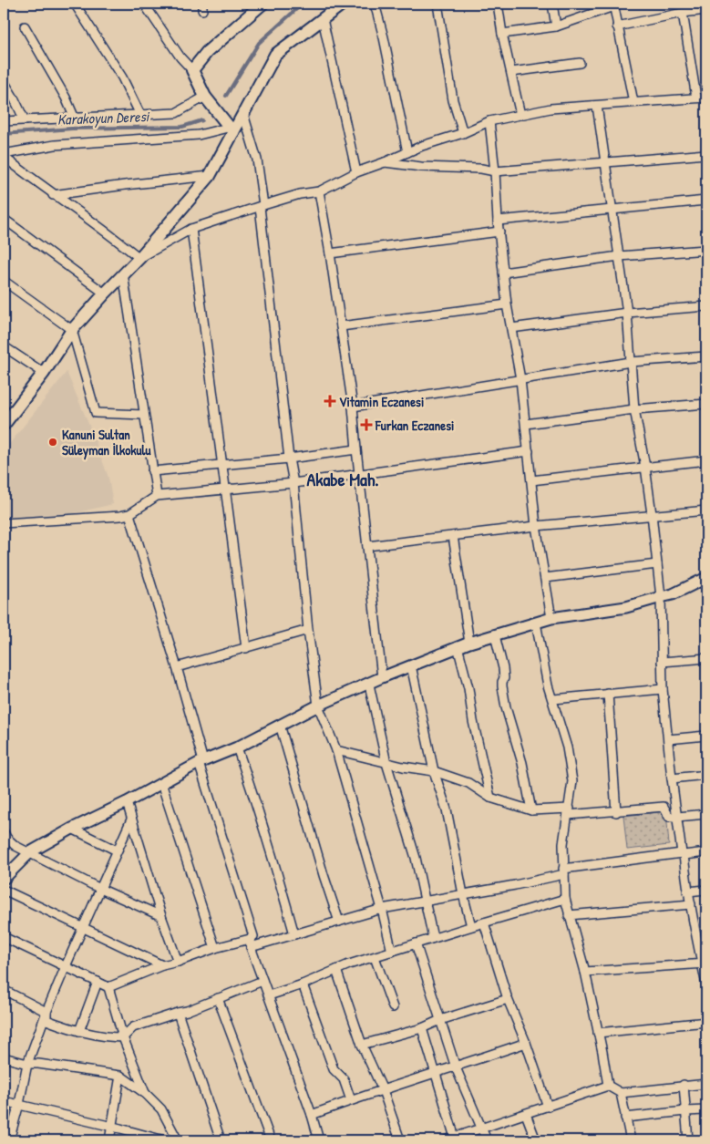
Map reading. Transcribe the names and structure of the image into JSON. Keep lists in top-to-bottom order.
{
  "districts": ["Akabe Mah."],
  "water": ["Karakoyun Deresi"],
  "places": {
    "health": ["Vitamin Eczanesi", "Furkan Eczanesi"],
    "other": ["Kanuni Sultan Süleyman İlkokulu"]
  }
}
